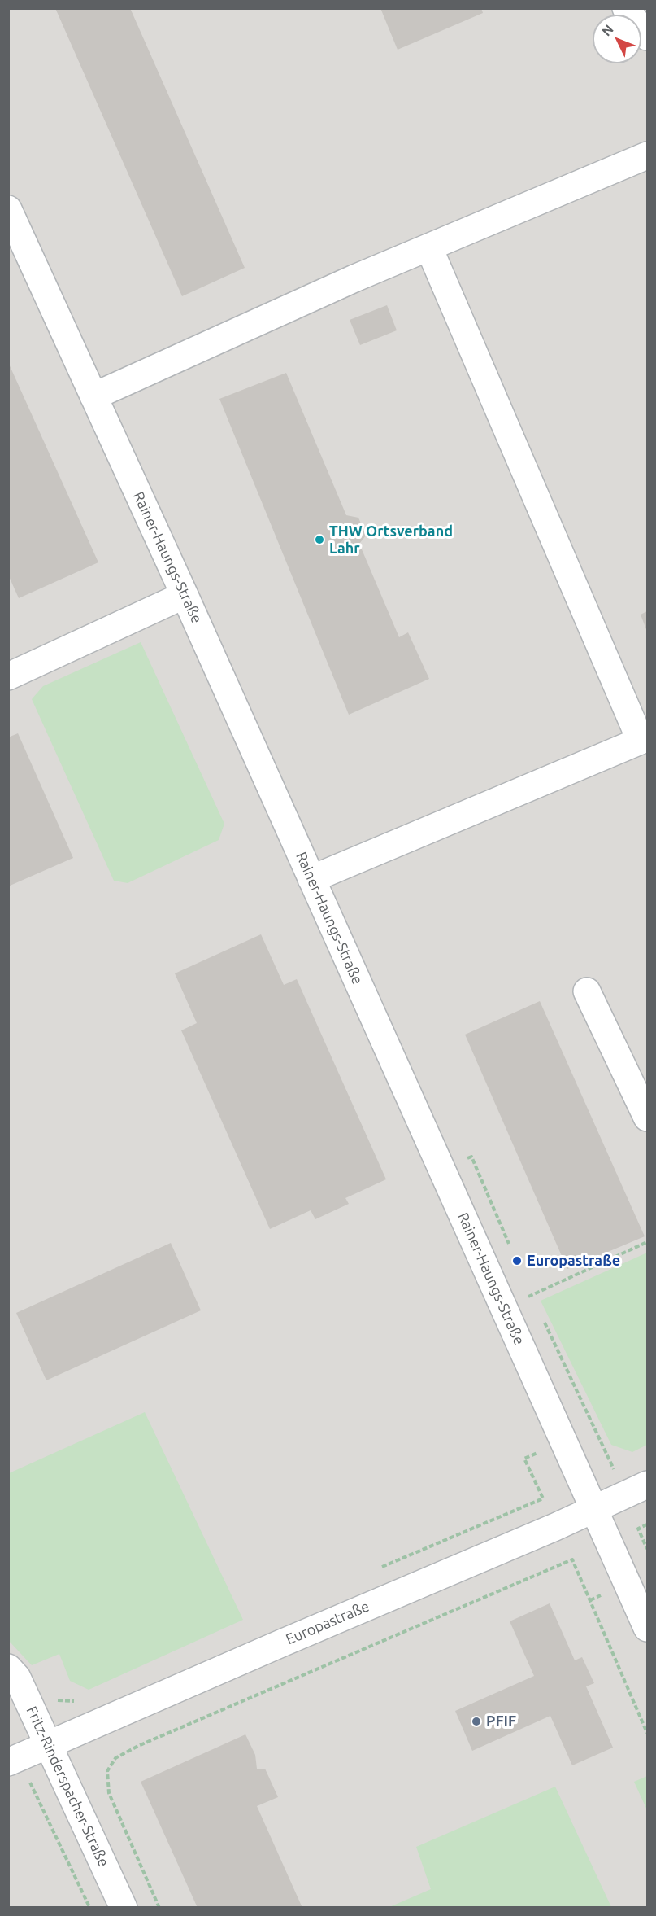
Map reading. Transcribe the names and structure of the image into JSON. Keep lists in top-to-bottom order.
{
  "streets": {
    "street": ["Rainer-Haungs-Straße", "Europastraße", "Fritz-Rinderspacher-Straße"]
  },
  "crossings": [
    ["Rainer-Haungs-Straße", "Europastraße"],
    ["Europastraße", "Fritz-Rinderspacher-Straße"]
  ],
  "places": ["THW Ortsverband Lahr", "Europastraße", "PFIF"],
  "north": "top left"
}
